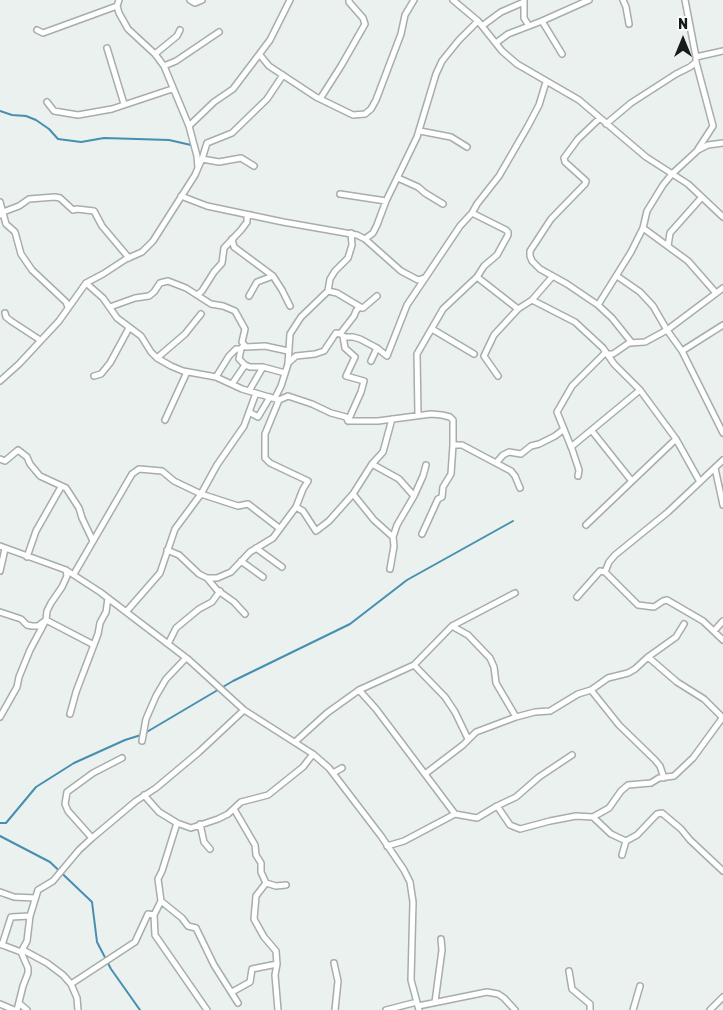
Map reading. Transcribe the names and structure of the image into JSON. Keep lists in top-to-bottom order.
{
  "north": "top"
}
